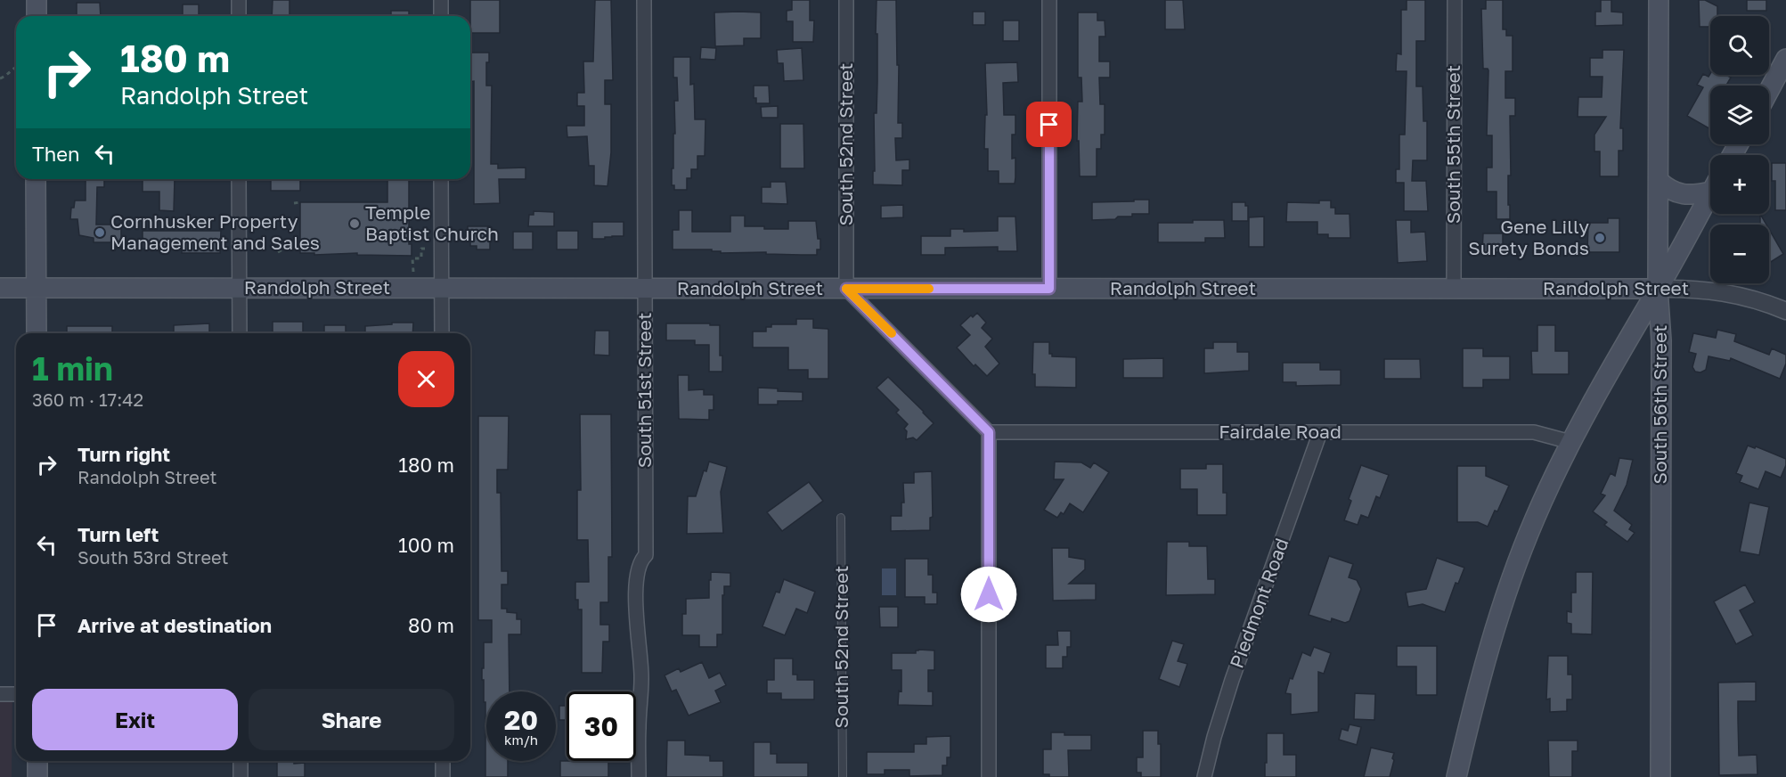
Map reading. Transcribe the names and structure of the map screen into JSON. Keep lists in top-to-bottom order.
{
  "streets": {
    "main road": ["Randolph Street", "South 56th Street"],
    "street": [
      "South 52nd Street",
      "South 55th Street",
      "South 51st Street",
      "Fairdale Road",
      "Piedmont Road"
    ]
  },
  "crossings": [
    ["South 52nd Street", "Randolph Street"],
    ["South 55th Street", "Randolph Street"],
    ["Randolph Street", "South 51st Street"],
    ["Randolph Street", "South 56th Street"],
    ["Fairdale Road", "Piedmont Road"]
  ],
  "places": ["Temple Baptist Church", "Cornhusker Property Management and Sales", "Gene Lilly Surety Bonds"],
  "page": {
    "map_buttons": ["+", "−"],
    "turn": ["180 m", "Randolph Street"],
    "then": "Then",
    "heading": ["1 min", "360 m · 17:42"],
    "list": [
      {
        "name": "Turn right",
        "note": "Randolph Street",
        "value": "180 m"
      },
      {
        "name": "Turn left",
        "note": "South 53rd Street",
        "value": "100 m"
      },
      {
        "name": "Arrive at destination",
        "value": "80 m"
      }
    ],
    "buttons": ["Exit", "Share"],
    "speed": "20 km/h",
    "limit": "30"
  }
}
